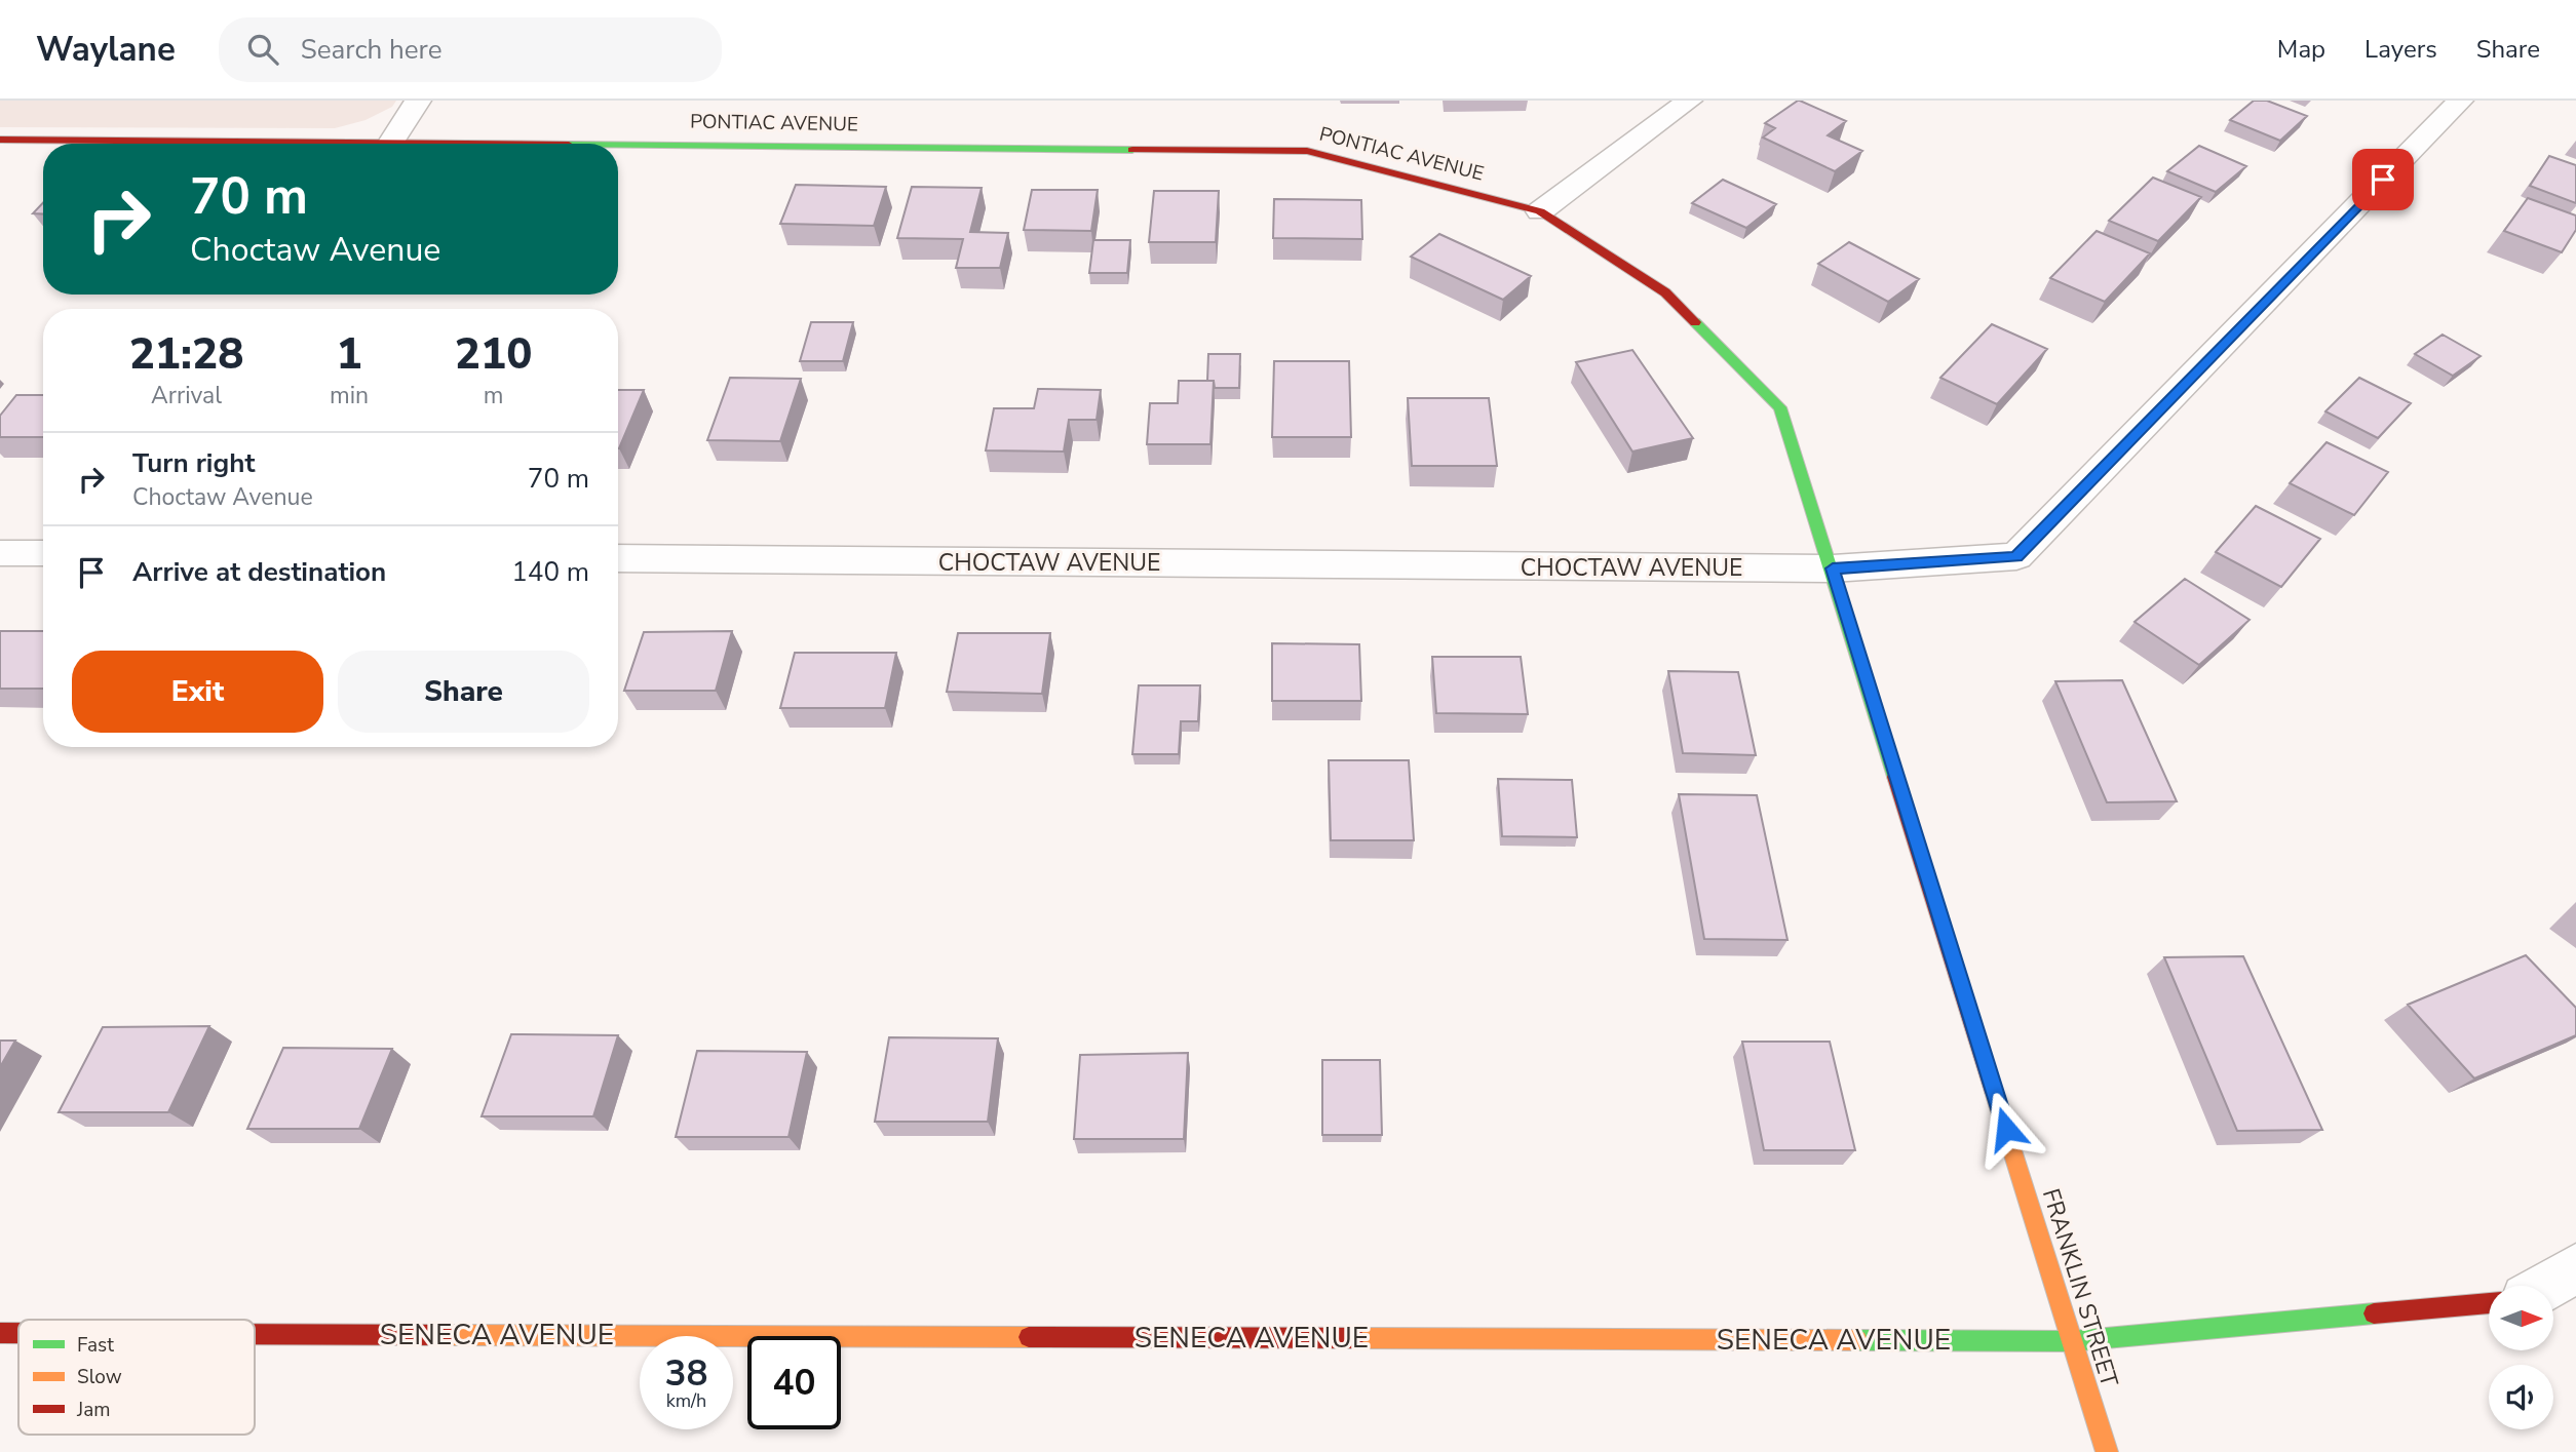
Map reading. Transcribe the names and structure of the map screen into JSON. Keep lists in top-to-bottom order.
{
  "streets": {
    "street": [
      "PONTIAC AVENUE",
      "CHOCTAW AVENUE",
      "FRANKLIN STREET",
      "SENECA AVENUE"
    ]
  },
  "crossings": [
    ["PONTIAC AVENUE", "FRANKLIN STREET"],
    ["CHOCTAW AVENUE", "FRANKLIN STREET"],
    ["FRANKLIN STREET", "SENECA AVENUE"]
  ],
  "legend": ["Fast", "Slow", "Jam"],
  "north": "right",
  "page": {
    "header": "Waylane",
    "search": "Search here",
    "nav": ["Map", "Layers", "Share"],
    "turn": ["70 m", "Choctaw Avenue"],
    "eta": [
      "21:28",
      "Arrival",
      "1",
      "min",
      "210",
      "m"
    ],
    "list": [
      {
        "name": "Turn right",
        "note": "Choctaw Avenue",
        "value": "70 m"
      },
      {
        "name": "Arrive at destination",
        "value": "140 m"
      }
    ],
    "buttons": ["Exit", "Share"],
    "speed": "38 km/h",
    "limit": "40"
  }
}
